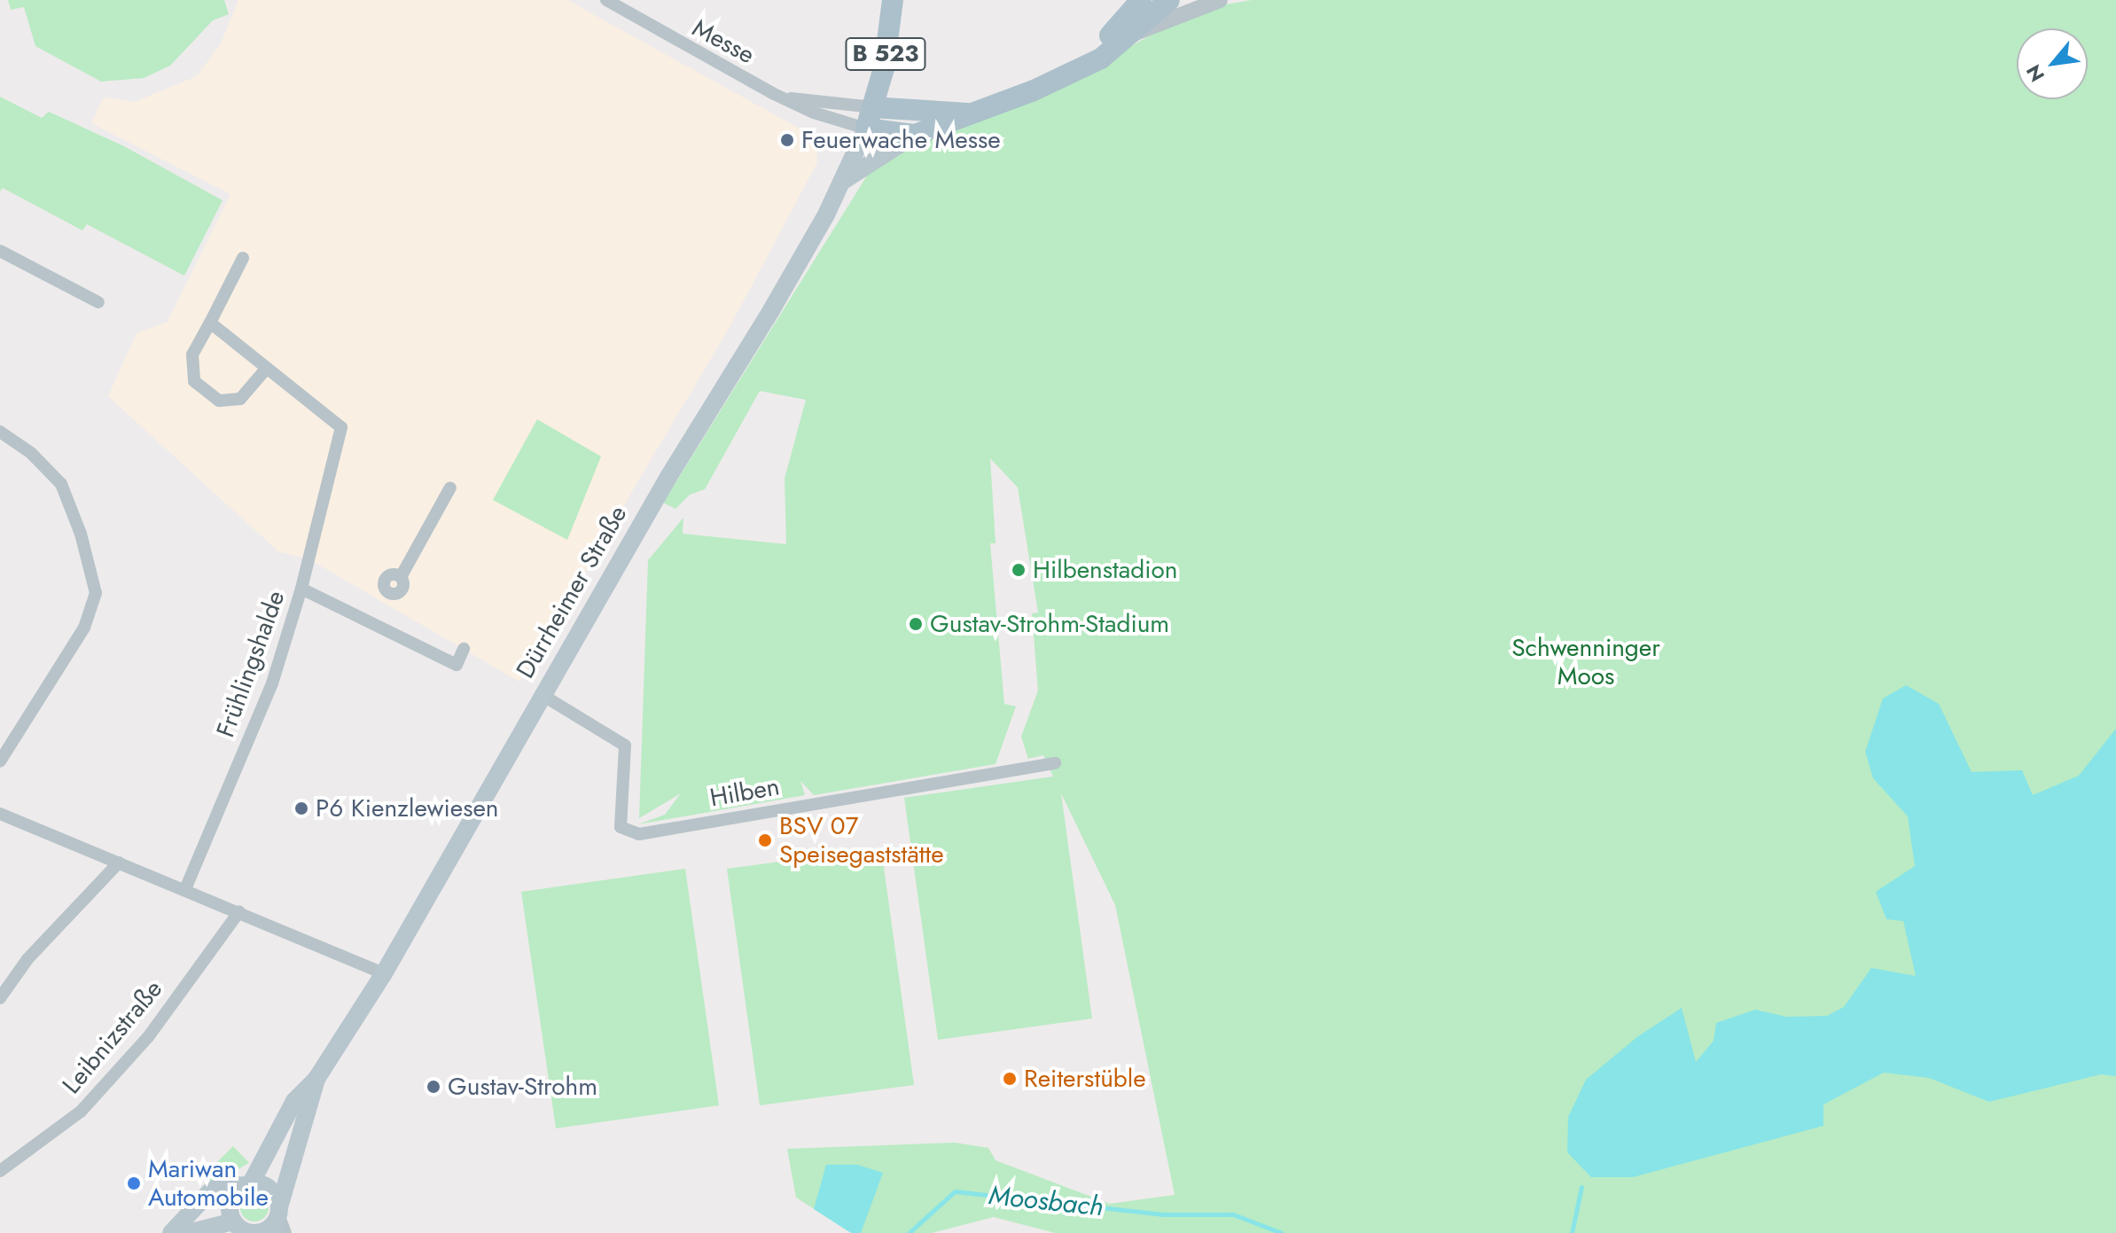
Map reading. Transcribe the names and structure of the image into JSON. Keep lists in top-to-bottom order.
{
  "streets": {
    "main road": ["B 523", "Dürrheimer Straße"],
    "street": [
      "Messe",
      "Frühlingshalde",
      "Hilben",
      "Leibnizstraße"
    ]
  },
  "crossings": [
    ["Messe", "B 523"],
    ["Messe", "Dürrheimer Straße"],
    ["B 523", "Dürrheimer Straße"],
    ["Dürrheimer Straße", "Hilben"]
  ],
  "water": ["Moosbach"],
  "parks": ["Schwenninger Moos"],
  "places": [
    "Feuerwache Messe",
    "Hilbenstadion",
    "Gustav-Strohm-Stadium",
    "P6 Kienzlewiesen",
    "BSV 07 Speisegaststätte",
    "Reiterstüble",
    "Gustav-Strohm",
    "Mariwan Automobile"
  ],
  "north": "bottom left"
}
